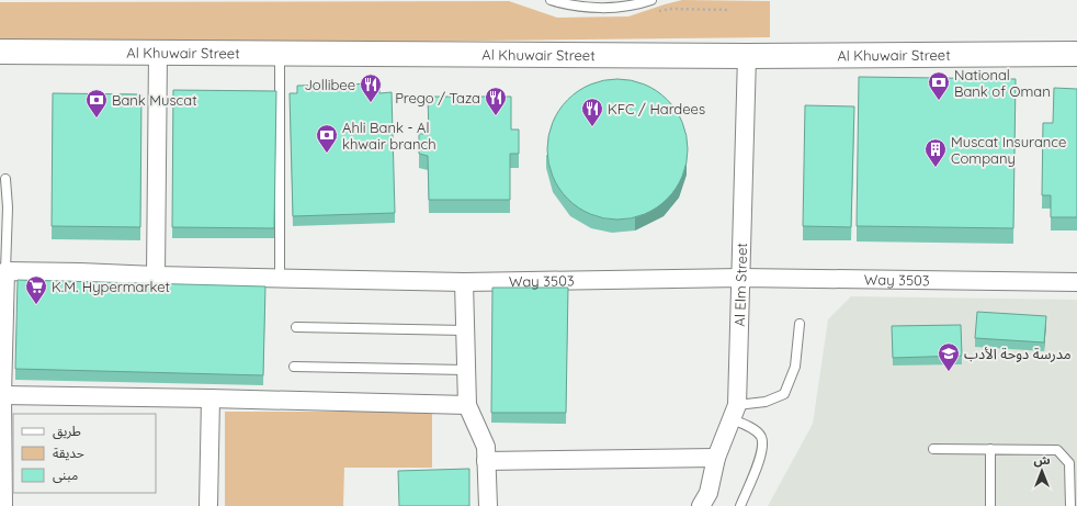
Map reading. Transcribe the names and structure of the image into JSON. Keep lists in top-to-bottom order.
{
  "streets": {
    "street": ["Al Khuwair Street", "Way 3503", "Al Elm Street"]
  },
  "crossings": [
    ["Al Khuwair Street", "Al Elm Street"],
    ["Way 3503", "Al Elm Street"]
  ],
  "places": {
    "bank": ["National Bank of Oman", "Bank Muscat", "Ahli Bank - Al khwair branch"],
    "restaurant": ["Jollibee", "Prego / Taza", "KFC / Hardees"],
    "building": ["Muscat Insurance Company"],
    "supermarket": ["K.M. Hypermarket"],
    "school or university": ["مدرسة دوحة الأدب"]
  },
  "legend": ["طريق", "حديقة", "مبنى"],
  "north": "top"
}
